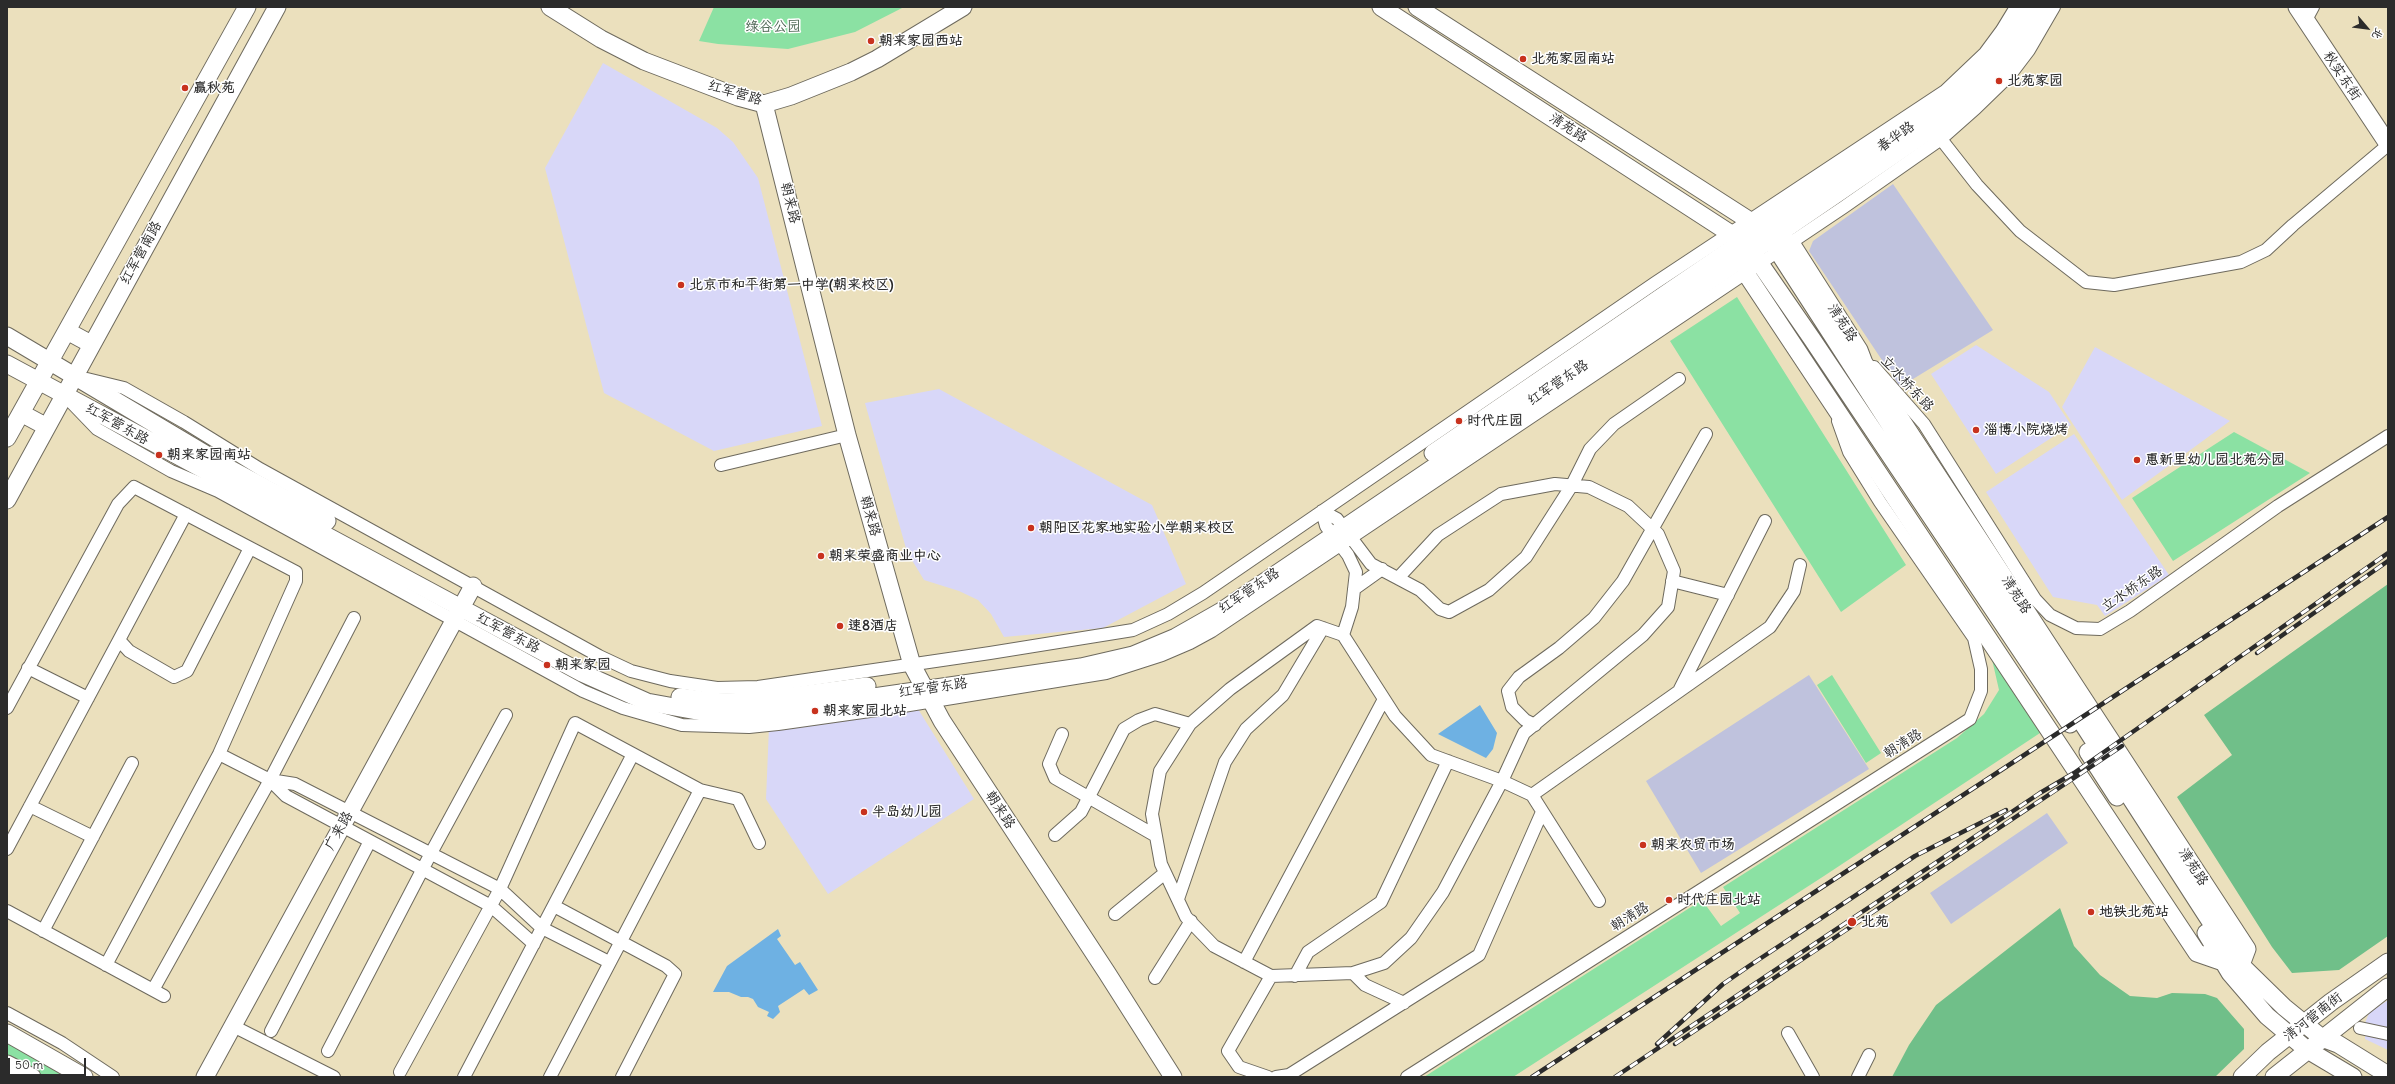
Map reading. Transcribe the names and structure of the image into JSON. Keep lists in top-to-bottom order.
{
  "streets": {
    "street": [
      "秋实东街",
      "红军营路",
      "清苑路",
      "春华路",
      "朝来路",
      "红军营南路",
      "红军营东路",
      "立水桥东路",
      "朝清路",
      "广来路",
      "清河营南街"
    ]
  },
  "crossings": [
    ["红军营路", "朝来路"],
    ["清苑路", "春华路"],
    ["清苑路", "红军营东路"],
    ["清苑路", "立水桥东路"],
    ["清苑路", "朝清路"],
    ["清苑路", "清河营南街"],
    ["春华路", "红军营东路"],
    ["朝来路", "红军营东路"],
    ["红军营南路", "红军营东路"],
    ["红军营东路", "广来路"]
  ],
  "parks": ["绿谷公园"],
  "places": [
    "朝来家园西站",
    "北苑家园南站",
    "北苑家园",
    "赢秋苑",
    "北京市和平街第一中学(朝来校区)",
    "时代庄园",
    "淄博小院烧烤",
    "朝来家园南站",
    "惠新里幼儿园北苑分园",
    "朝阳区花家地实验小学朝来校区",
    "朝来荣盛商业中心",
    "速8酒店",
    "朝来家园",
    "朝来家园北站",
    "半岛幼儿园",
    "朝来农贸市场",
    "时代庄园北站",
    "地铁北苑站",
    "北苑"
  ],
  "scale_bar": "50 m",
  "north": "bottom right"
}
